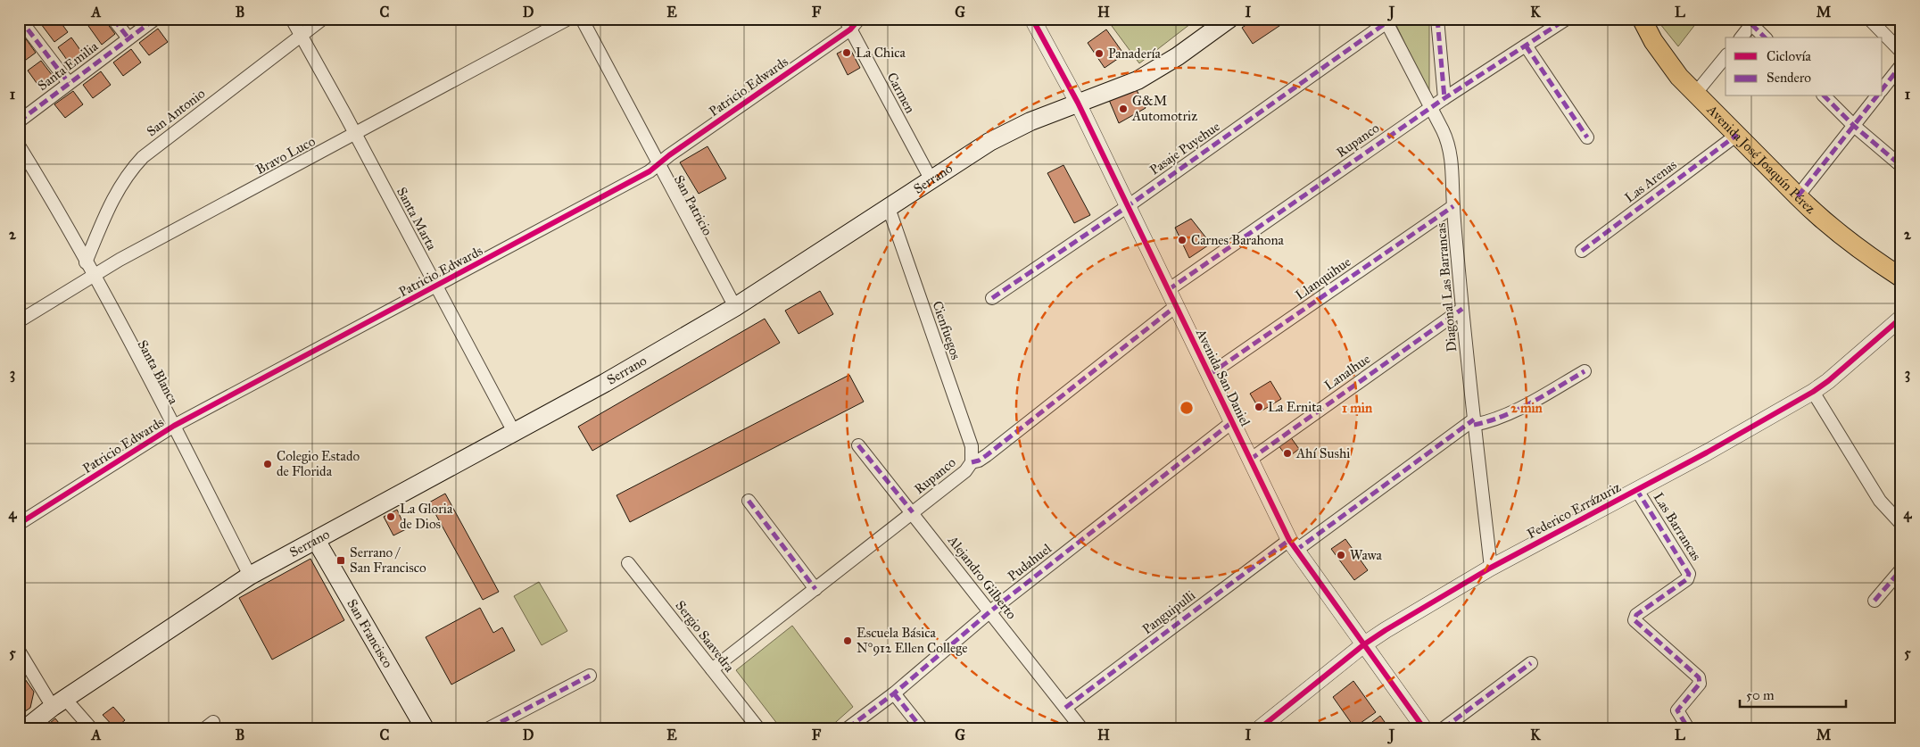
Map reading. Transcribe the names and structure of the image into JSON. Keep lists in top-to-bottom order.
{
  "streets": {
    "main road": ["Avenida José Joaquín Pérez", "Serrano", "San Francisco"],
    "street": [
      "Santa Emilia",
      "Patricio Edwards",
      "Carmen",
      "San Antonio",
      "Rupanco",
      "Pasaje Puyehue",
      "Bravo Luco",
      "Las Arenas",
      "San Patricio",
      "Santa Marta",
      "Llanquihue",
      "Diagonal Las Barrancas",
      "Cienfuegos",
      "Santa Blanca",
      "Lanalhue",
      "Avenida San Daniel",
      "Federico Errázuriz",
      "Las Barrancas",
      "Pudahuel",
      "Alejandro Gilberto",
      "Panguipulli",
      "Sergio Saavedra"
    ]
  },
  "crossings": [
    ["Patricio Edwards", "Carmen"],
    ["Patricio Edwards", "San Patricio"],
    ["Patricio Edwards", "Santa Marta"],
    ["Patricio Edwards", "Santa Blanca"],
    ["Carmen", "Serrano"],
    ["San Antonio", "Santa Marta"],
    ["San Antonio", "Santa Blanca"],
    ["Rupanco", "Diagonal Las Barrancas"],
    ["Rupanco", "Cienfuegos"],
    ["Rupanco", "Avenida San Daniel"],
    ["Rupanco", "Alejandro Gilberto"],
    ["Rupanco", "Sergio Saavedra"],
    ["Pasaje Puyehue", "Diagonal Las Barrancas"],
    ["Pasaje Puyehue", "Avenida San Daniel"],
    ["Bravo Luco", "Santa Marta"],
    ["Bravo Luco", "Santa Blanca"],
    ["Avenida José Joaquín Pérez", "Las Arenas"],
    ["Serrano", "San Patricio"],
    ["Serrano", "Santa Marta"],
    ["Serrano", "Cienfuegos"],
    ["Serrano", "Santa Blanca"],
    ["Serrano", "Avenida San Daniel"],
    ["Serrano", "San Francisco"],
    ["Llanquihue", "Diagonal Las Barrancas"],
    ["Llanquihue", "Avenida San Daniel"],
    ["Diagonal Las Barrancas", "Lanalhue"],
    ["Diagonal Las Barrancas", "Federico Errázuriz"],
    ["Diagonal Las Barrancas", "Panguipulli"],
    ["Lanalhue", "Avenida San Daniel"],
    ["Avenida San Daniel", "Federico Errázuriz"],
    ["Avenida San Daniel", "Pudahuel"],
    ["Avenida San Daniel", "Panguipulli"],
    ["Federico Errázuriz", "Las Barrancas"],
    ["Pudahuel", "Alejandro Gilberto"],
    ["Alejandro Gilberto", "Panguipulli"]
  ],
  "places": {
    "other": [
      "La Chica",
      "Panadería",
      "G&M Automotriz",
      "Carnes Barahona",
      "La Ernita",
      "Ahí Sushi",
      "Colegio Estado de Florida",
      "La Gloria de Dios",
      "Wawa",
      "Escuela Básica N°912 Ellen College"
    ],
    "transit": ["Serrano / San Francisco"]
  },
  "legend": ["Ciclovía", "Sendero"],
  "scale_bar": "50 m",
  "grid": {
    "columns": [
      "A",
      "B",
      "C",
      "D",
      "E",
      "F",
      "G",
      "H",
      "I",
      "J",
      "K",
      "L",
      "M"
    ],
    "rows": [
      "1",
      "2",
      "3",
      "4",
      "5"
    ]
  },
  "rings": ["1 min", "2 min"]
}
